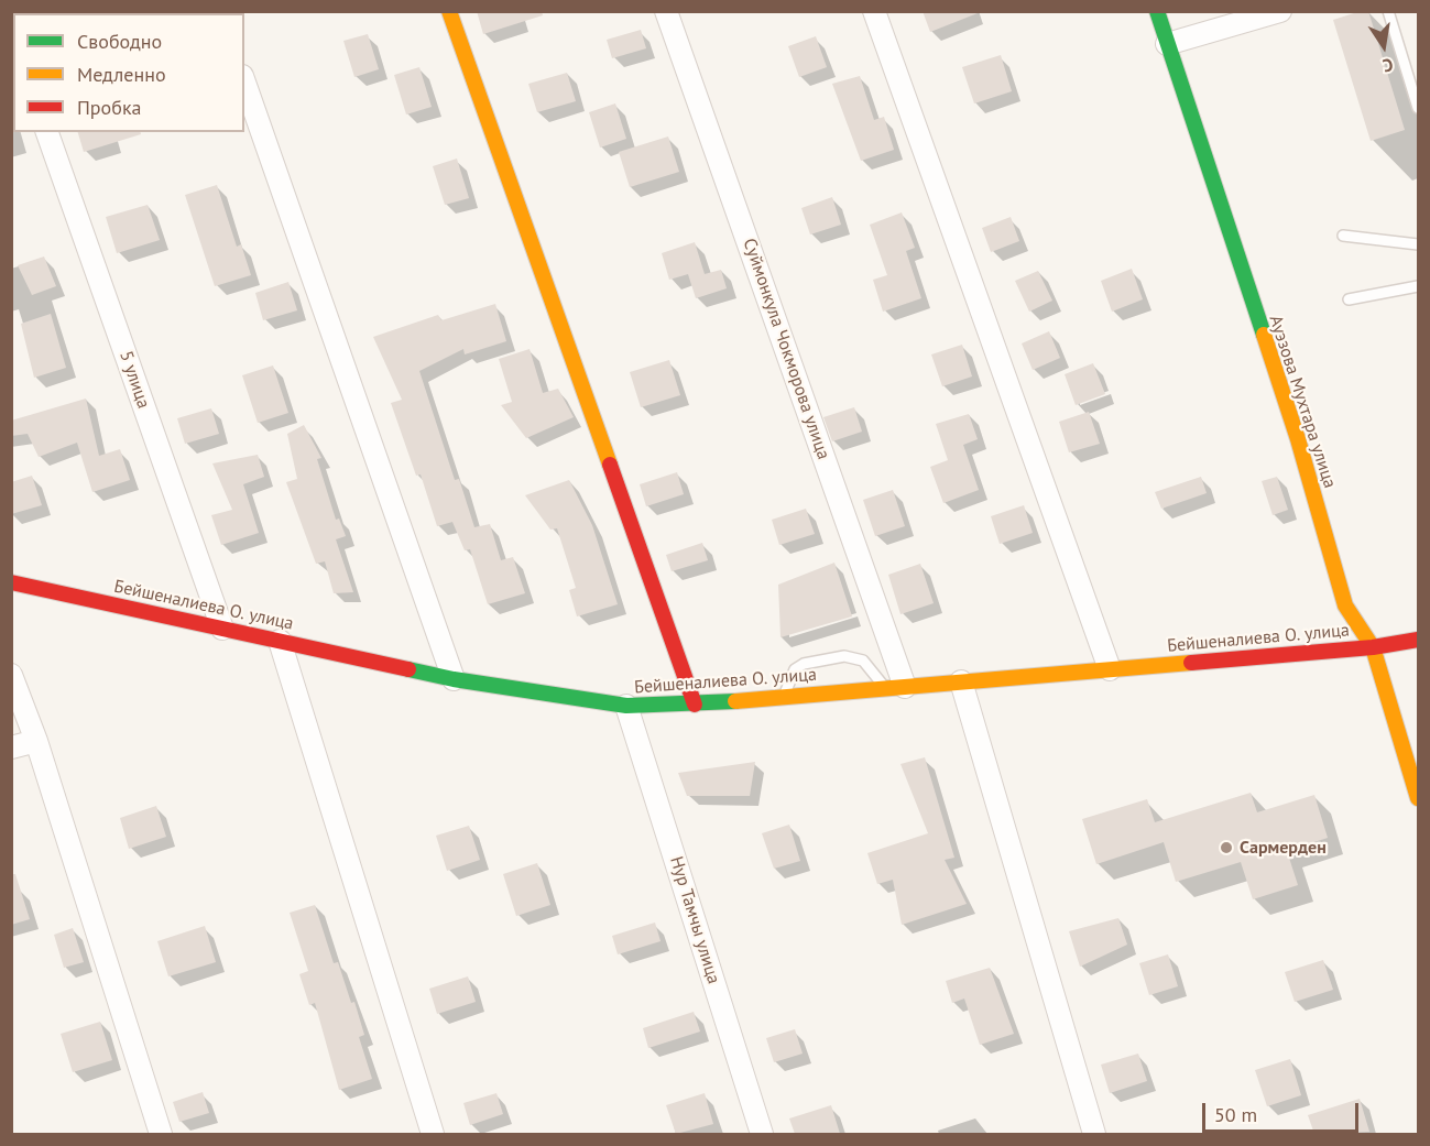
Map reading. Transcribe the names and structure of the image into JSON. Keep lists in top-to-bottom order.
{
  "streets": {
    "street": [
      "Суймонкула Чокморова улица",
      "5 улица",
      "Ауэзова Мухтара улица",
      "Бейшеналиева О. улица",
      "Нур Тамчы улица"
    ]
  },
  "crossings": [
    ["Суймонкула Чокморова улица", "Бейшеналиева О. улица"],
    ["5 улица", "Бейшеналиева О. улица"],
    ["Ауэзова Мухтара улица", "Бейшеналиева О. улица"],
    ["Бейшеналиева О. улица", "Нур Тамчы улица"]
  ],
  "places": ["Сармерден"],
  "legend": ["Свободно", "Медленно", "Пробка"],
  "scale_bar": "50 m",
  "north": "bottom"
}
